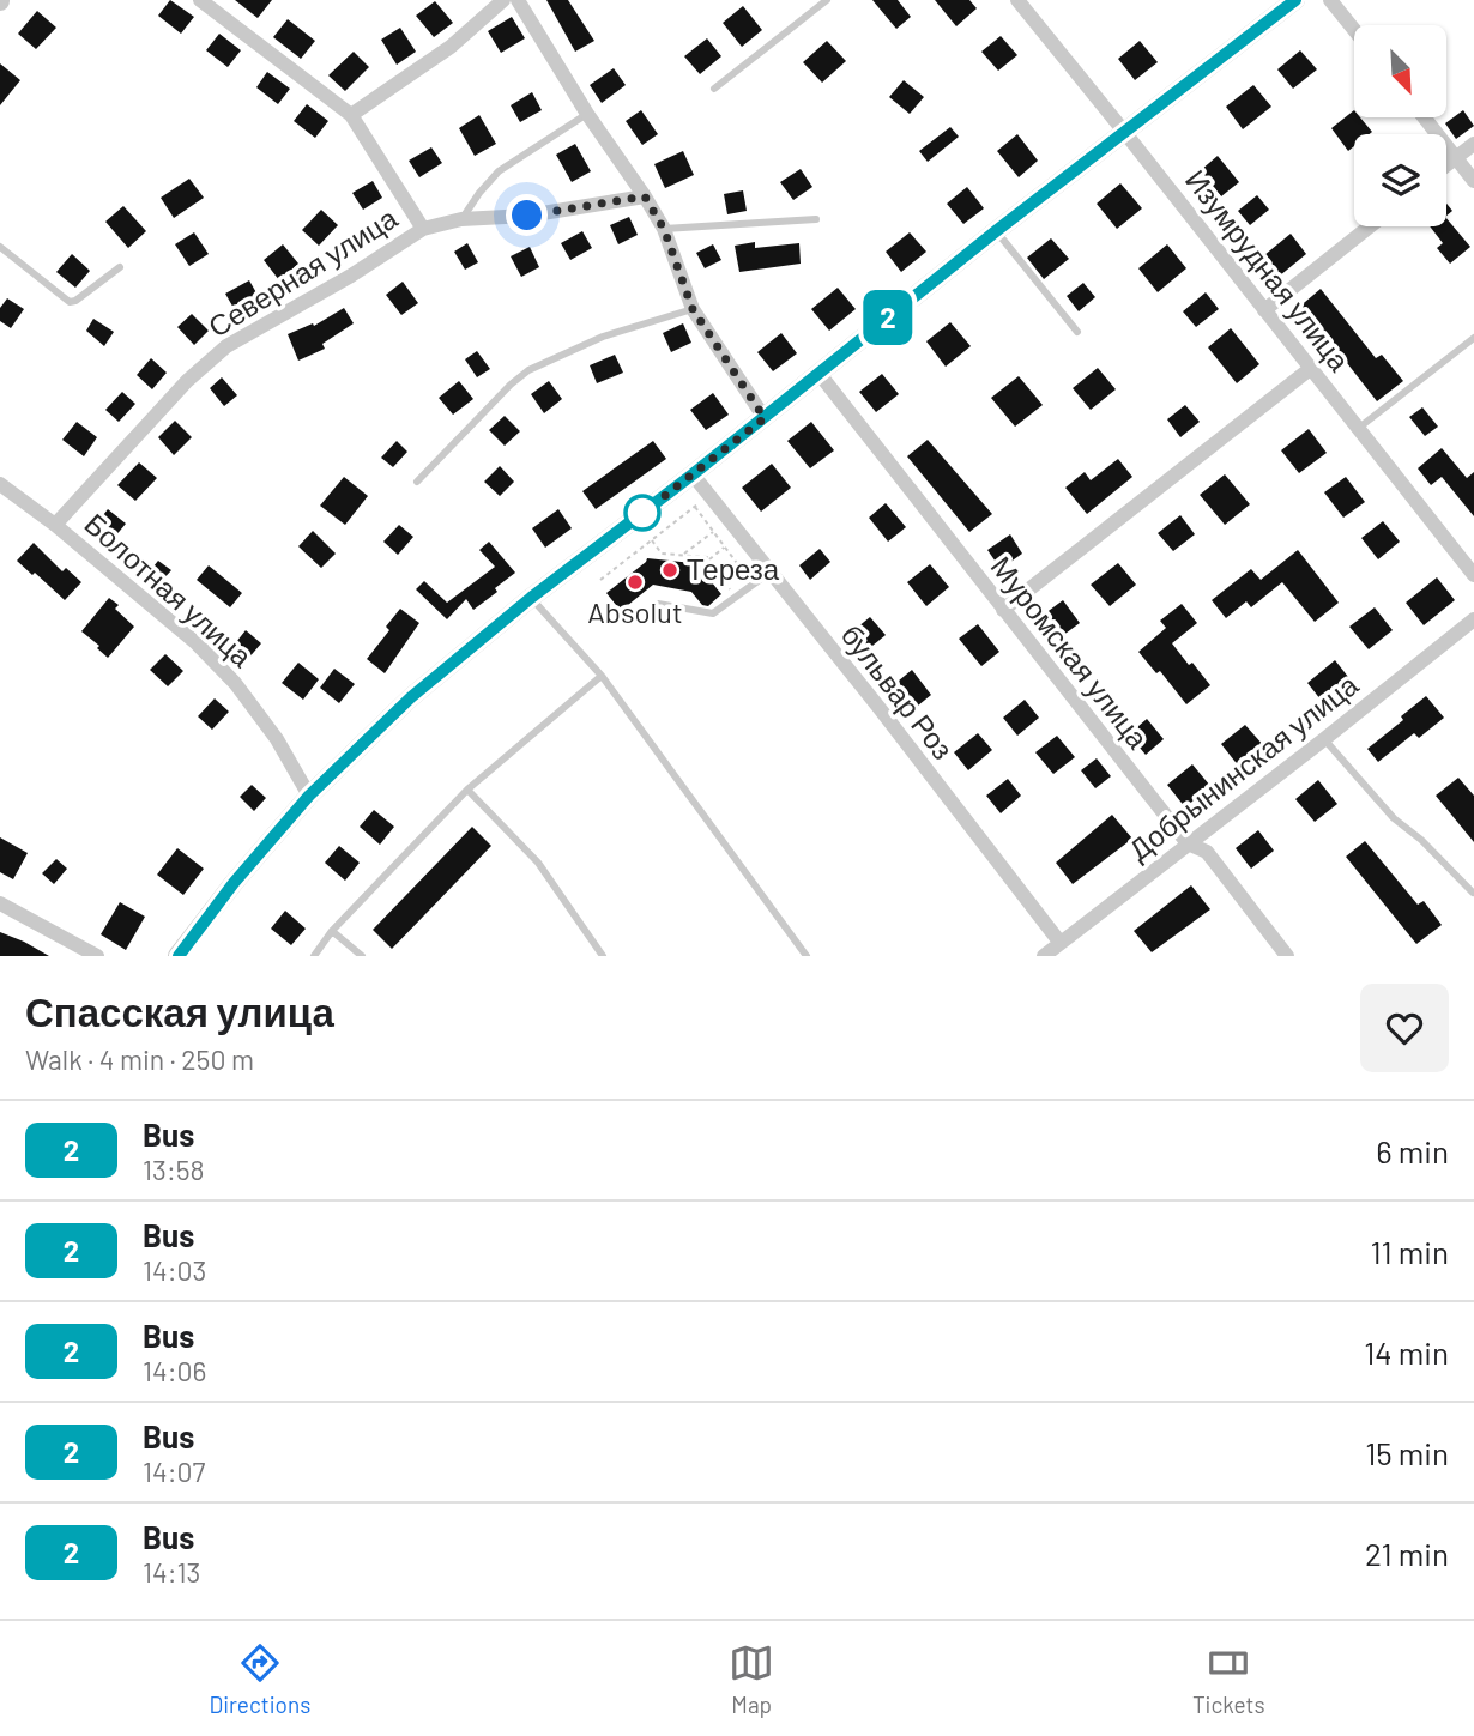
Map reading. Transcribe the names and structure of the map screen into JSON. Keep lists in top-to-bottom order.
{
  "streets": {
    "street": [
      "Изумрудная улица",
      "Северная улица",
      "Болотная улица",
      "Муромская улица",
      "бульвар Роз",
      "Добрынинская улица"
    ]
  },
  "crossings": [
    ["Северная улица", "Болотная улица"],
    ["Муромская улица", "Добрынинская улица"],
    ["бульвар Роз", "Добрынинская улица"]
  ],
  "places": ["Тереза", "Absolut"],
  "lines": ["bus line 2"],
  "north": "bottom right",
  "page": {
    "on_map": "2",
    "heading": ["Спасская улица", "Walk · 4 min · 250 m"],
    "list": [
      {
        "mark": "2",
        "name": "Bus",
        "note": "13:58",
        "value": "6 min"
      },
      {
        "mark": "2",
        "name": "Bus",
        "note": "14:03",
        "value": "11 min"
      },
      {
        "mark": "2",
        "name": "Bus",
        "note": "14:06",
        "value": "14 min"
      },
      {
        "mark": "2",
        "name": "Bus",
        "note": "14:07",
        "value": "15 min"
      },
      {
        "mark": "2",
        "name": "Bus",
        "note": "14:13",
        "value": "21 min"
      }
    ],
    "tabs": ["Directions", "Map", "Tickets"]
  }
}
